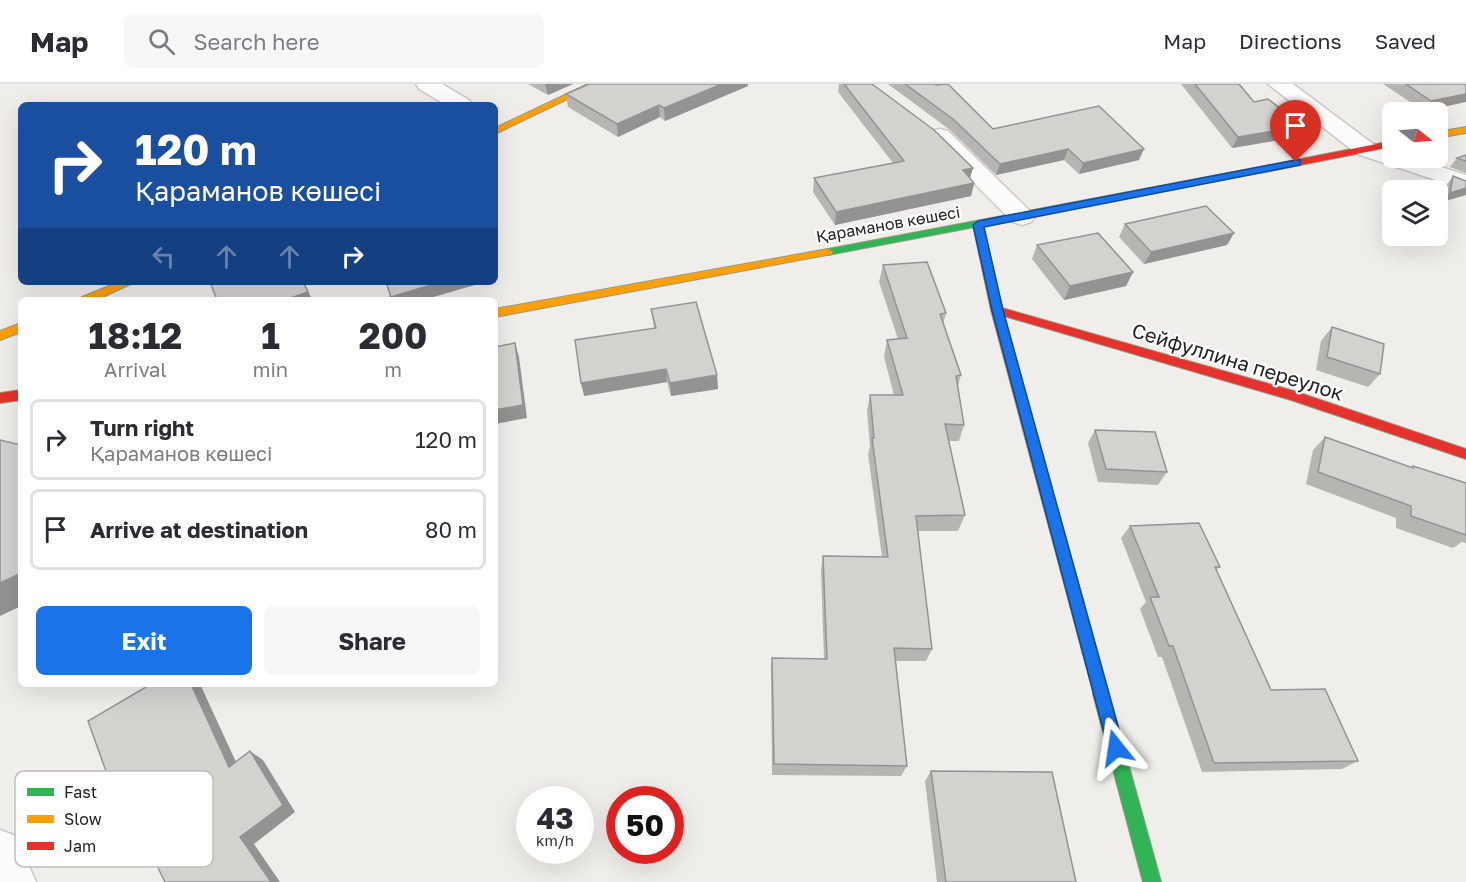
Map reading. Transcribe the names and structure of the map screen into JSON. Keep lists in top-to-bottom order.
{
  "streets": {
    "main road": ["Қараманов көшесі", "Сейфуллина переулок"]
  },
  "legend": ["Fast", "Slow", "Jam"],
  "north": "right",
  "page": {
    "header": "Map",
    "search": "Search here",
    "nav": ["Map", "Directions", "Saved"],
    "turn": ["120 m", "Қараманов көшесі"],
    "eta": [
      "18:12",
      "Arrival",
      "1",
      "min",
      "200",
      "m"
    ],
    "list": [
      {
        "name": "Turn right",
        "note": "Қараманов көшесі",
        "value": "120 m"
      },
      {
        "name": "Arrive at destination",
        "value": "80 m"
      }
    ],
    "buttons": ["Exit", "Share"],
    "speed": "43 km/h",
    "limit": "50"
  }
}
